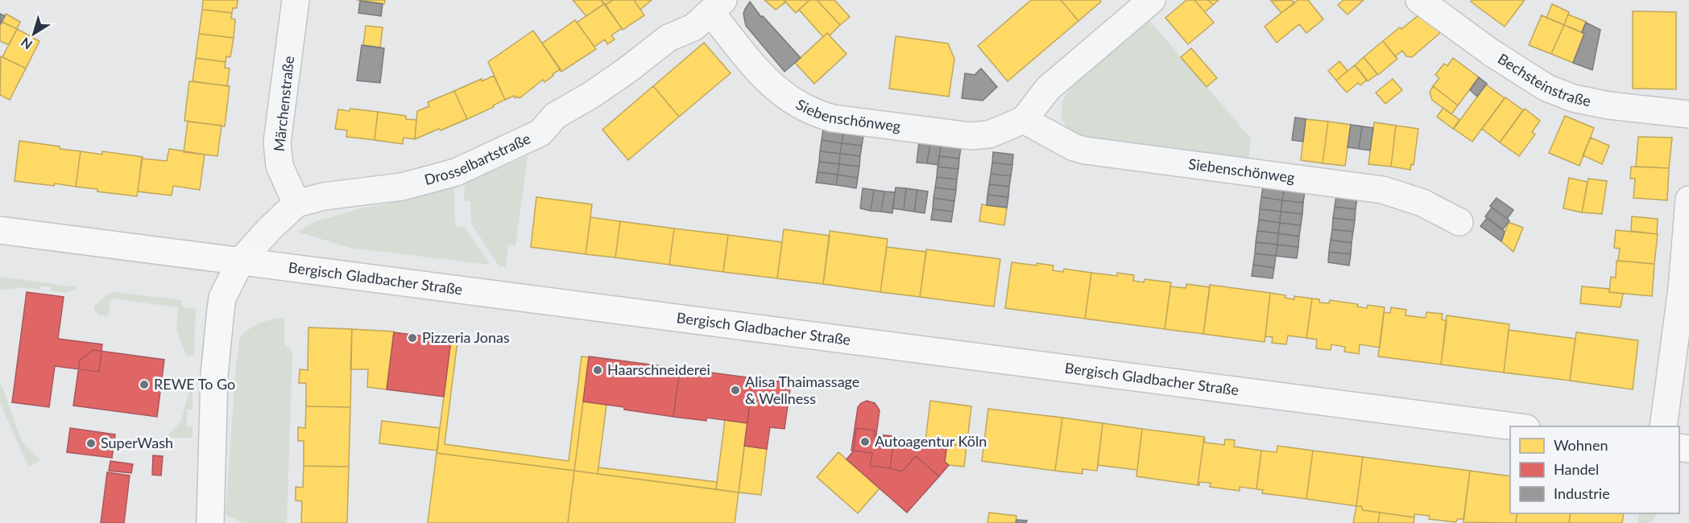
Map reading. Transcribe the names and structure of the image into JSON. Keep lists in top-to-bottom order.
{
  "streets": {
    "main road": ["Bergisch Gladbacher Straße"],
    "street": [
      "Bechsteinstraße",
      "Märchenstraße",
      "Siebenschönweg",
      "Drosselbartstraße"
    ]
  },
  "crossings": [
    ["Märchenstraße", "Drosselbartstraße"],
    ["Siebenschönweg", "Drosselbartstraße"],
    ["Drosselbartstraße", "Bergisch Gladbacher Straße"]
  ],
  "places": [
    "Pizzeria Jonas",
    "Haarschneiderei",
    "REWE To Go",
    "Alisa Thaimassage & Wellness",
    "Autoagentur Köln",
    "SuperWash"
  ],
  "legend": ["Wohnen", "Handel", "Industrie"],
  "north": "bottom left"
}
